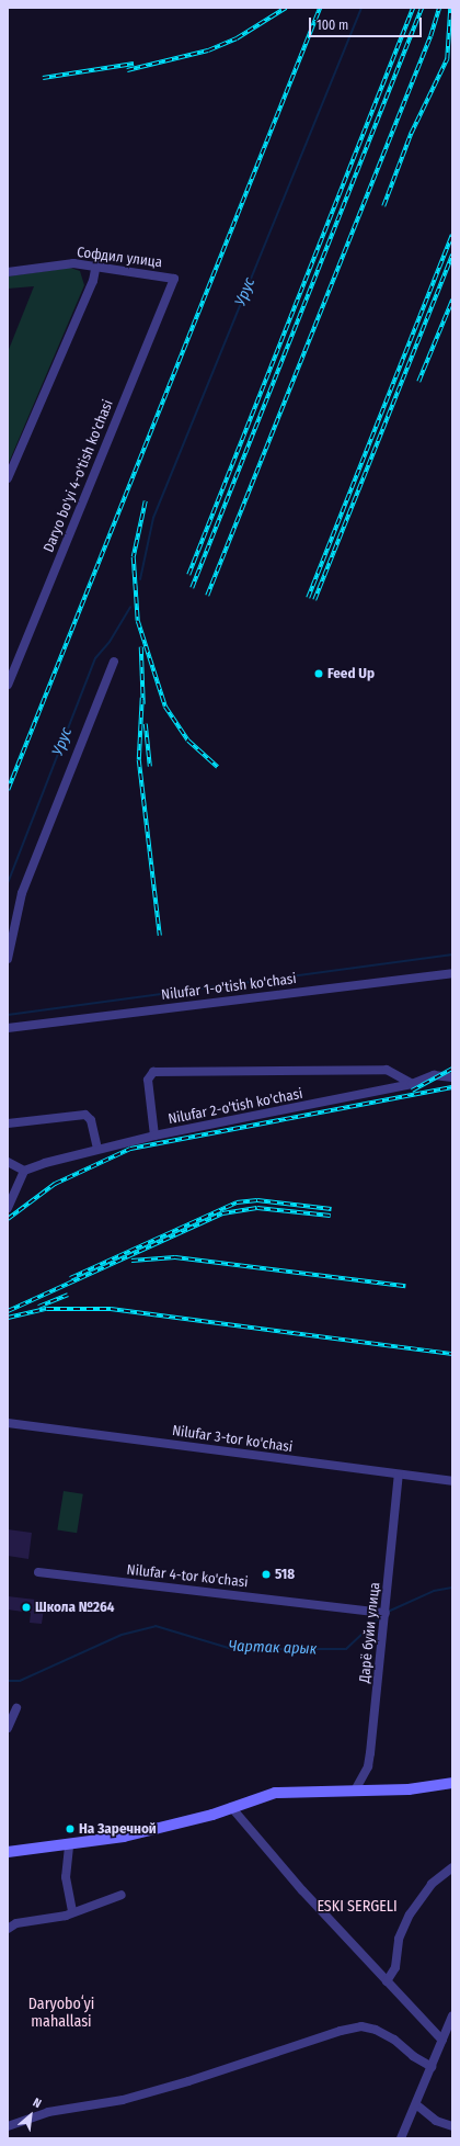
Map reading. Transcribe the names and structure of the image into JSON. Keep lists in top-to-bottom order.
{
  "streets": {
    "street": [
      "Софдил улица",
      "Daryo bo'yi 4-o'tish ko'chasi",
      "Nilufar 1-o'tish ko'chasi",
      "Nilufar 2-o'tish ko'chasi",
      "Nilufar 3-tor ko'chasi",
      "Nilufar 4-tor ko'chasi",
      "Дарё буйи улица"
    ]
  },
  "crossings": [
    ["Софдил улица", "Daryo bo'yi 4-o'tish ko'chasi"],
    ["Nilufar 3-tor ko'chasi", "Дарё буйи улица"],
    ["Nilufar 4-tor ko'chasi", "Дарё буйи улица"]
  ],
  "districts": ["ESKI SERGELI", "Daryoboʻyi mahallasi"],
  "water": ["Урус", "Чартак арык"],
  "places": [
    "Feed Up",
    "518",
    "Школа №264",
    "На Заречной"
  ],
  "scale_bar": "100 m",
  "north": "top right"
}
